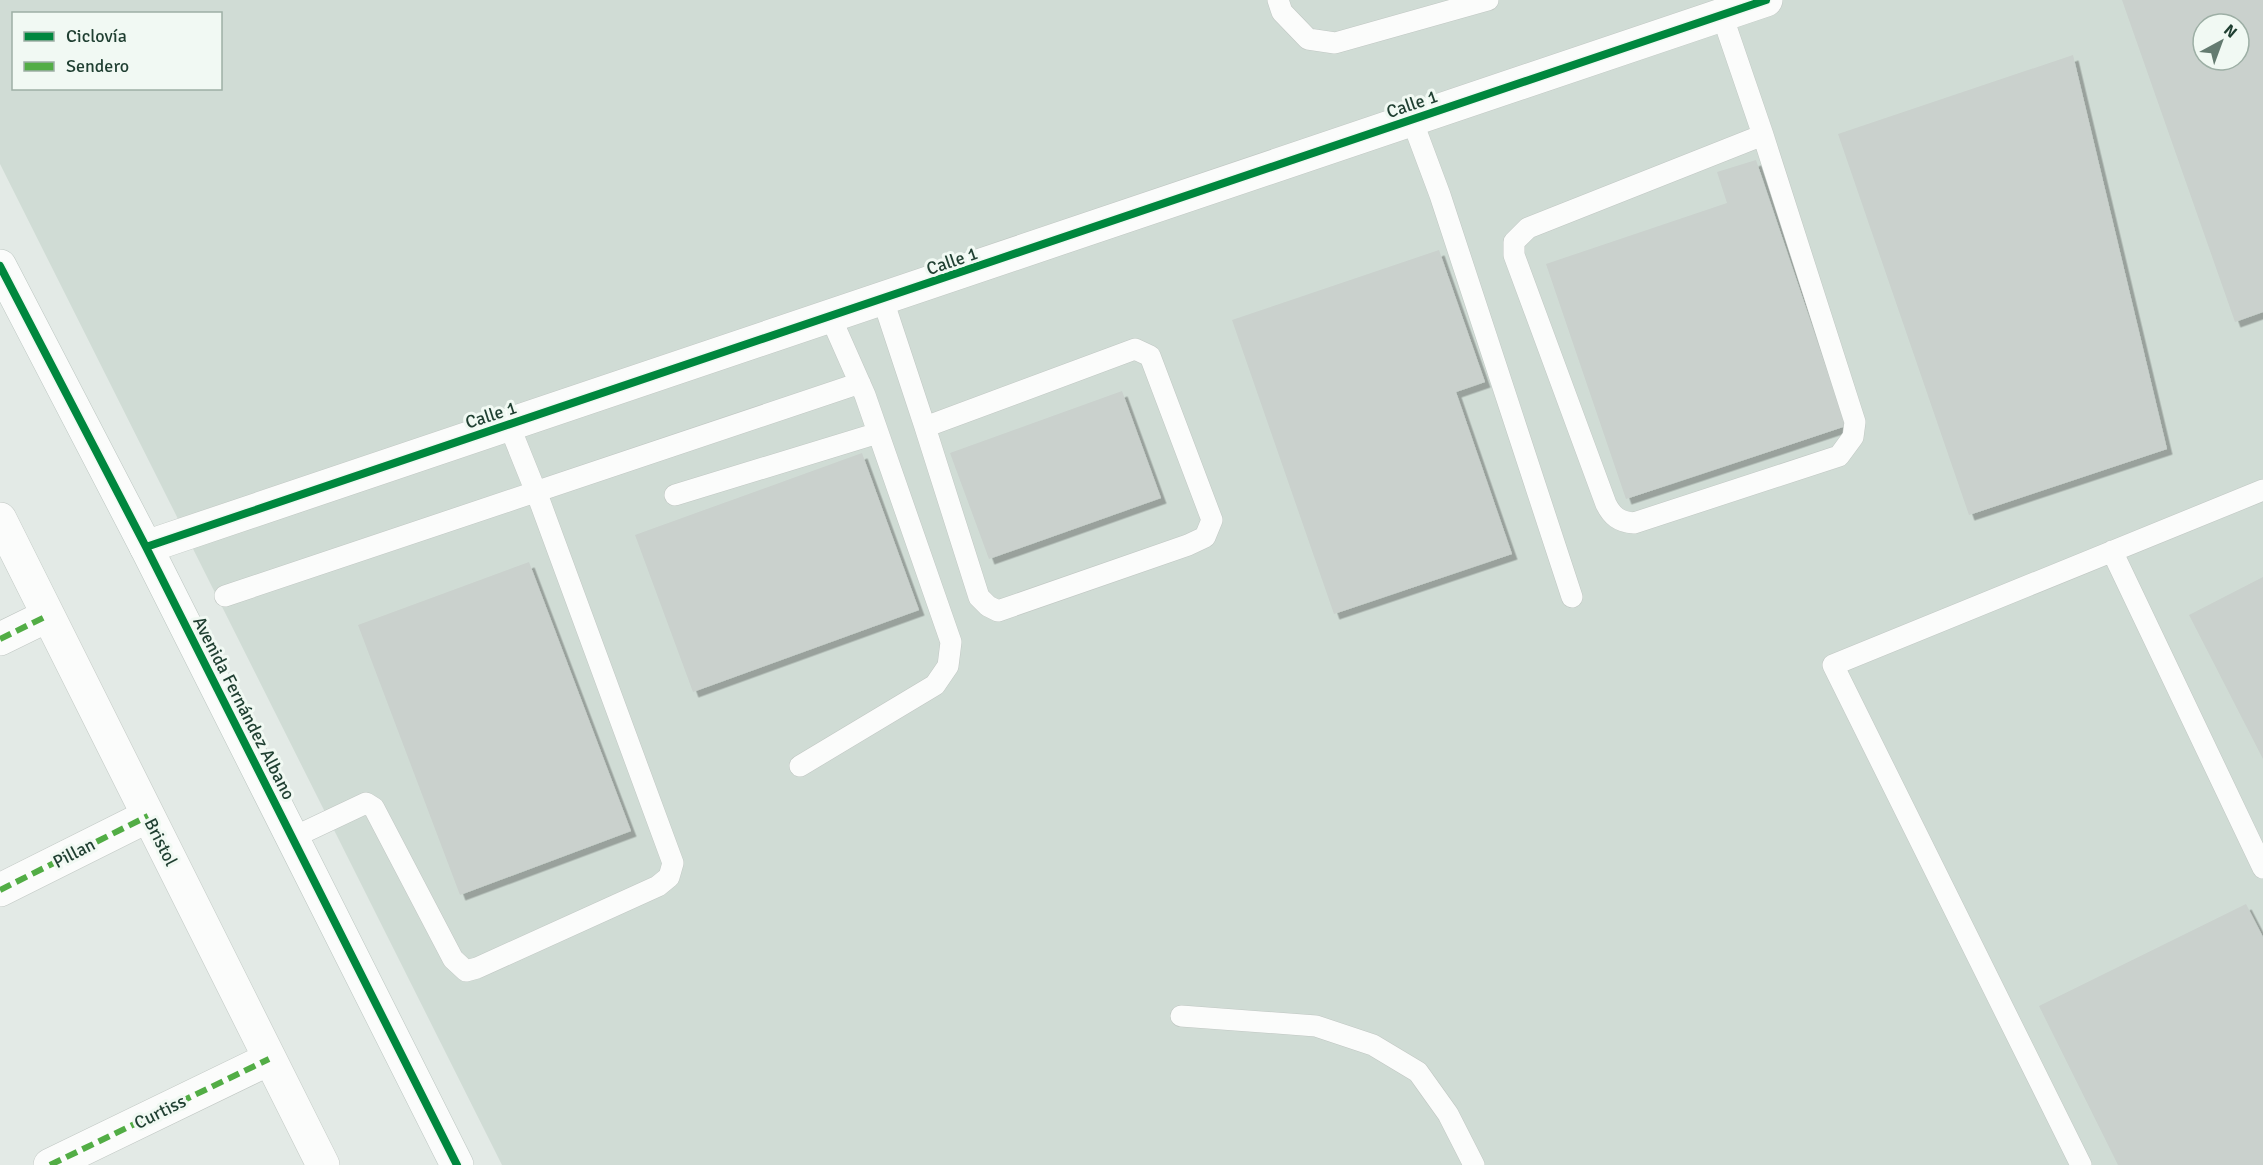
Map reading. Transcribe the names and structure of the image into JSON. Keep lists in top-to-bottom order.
{
  "streets": {
    "street": [
      "Calle 1",
      "Avenida Fernández Albano",
      "Bristol",
      "Pillan",
      "Curtiss"
    ]
  },
  "crossings": [
    ["Calle 1", "Avenida Fernández Albano"],
    ["Bristol", "Pillan"],
    ["Bristol", "Curtiss"]
  ],
  "legend": ["Ciclovía", "Sendero"],
  "north": "top right"
}
